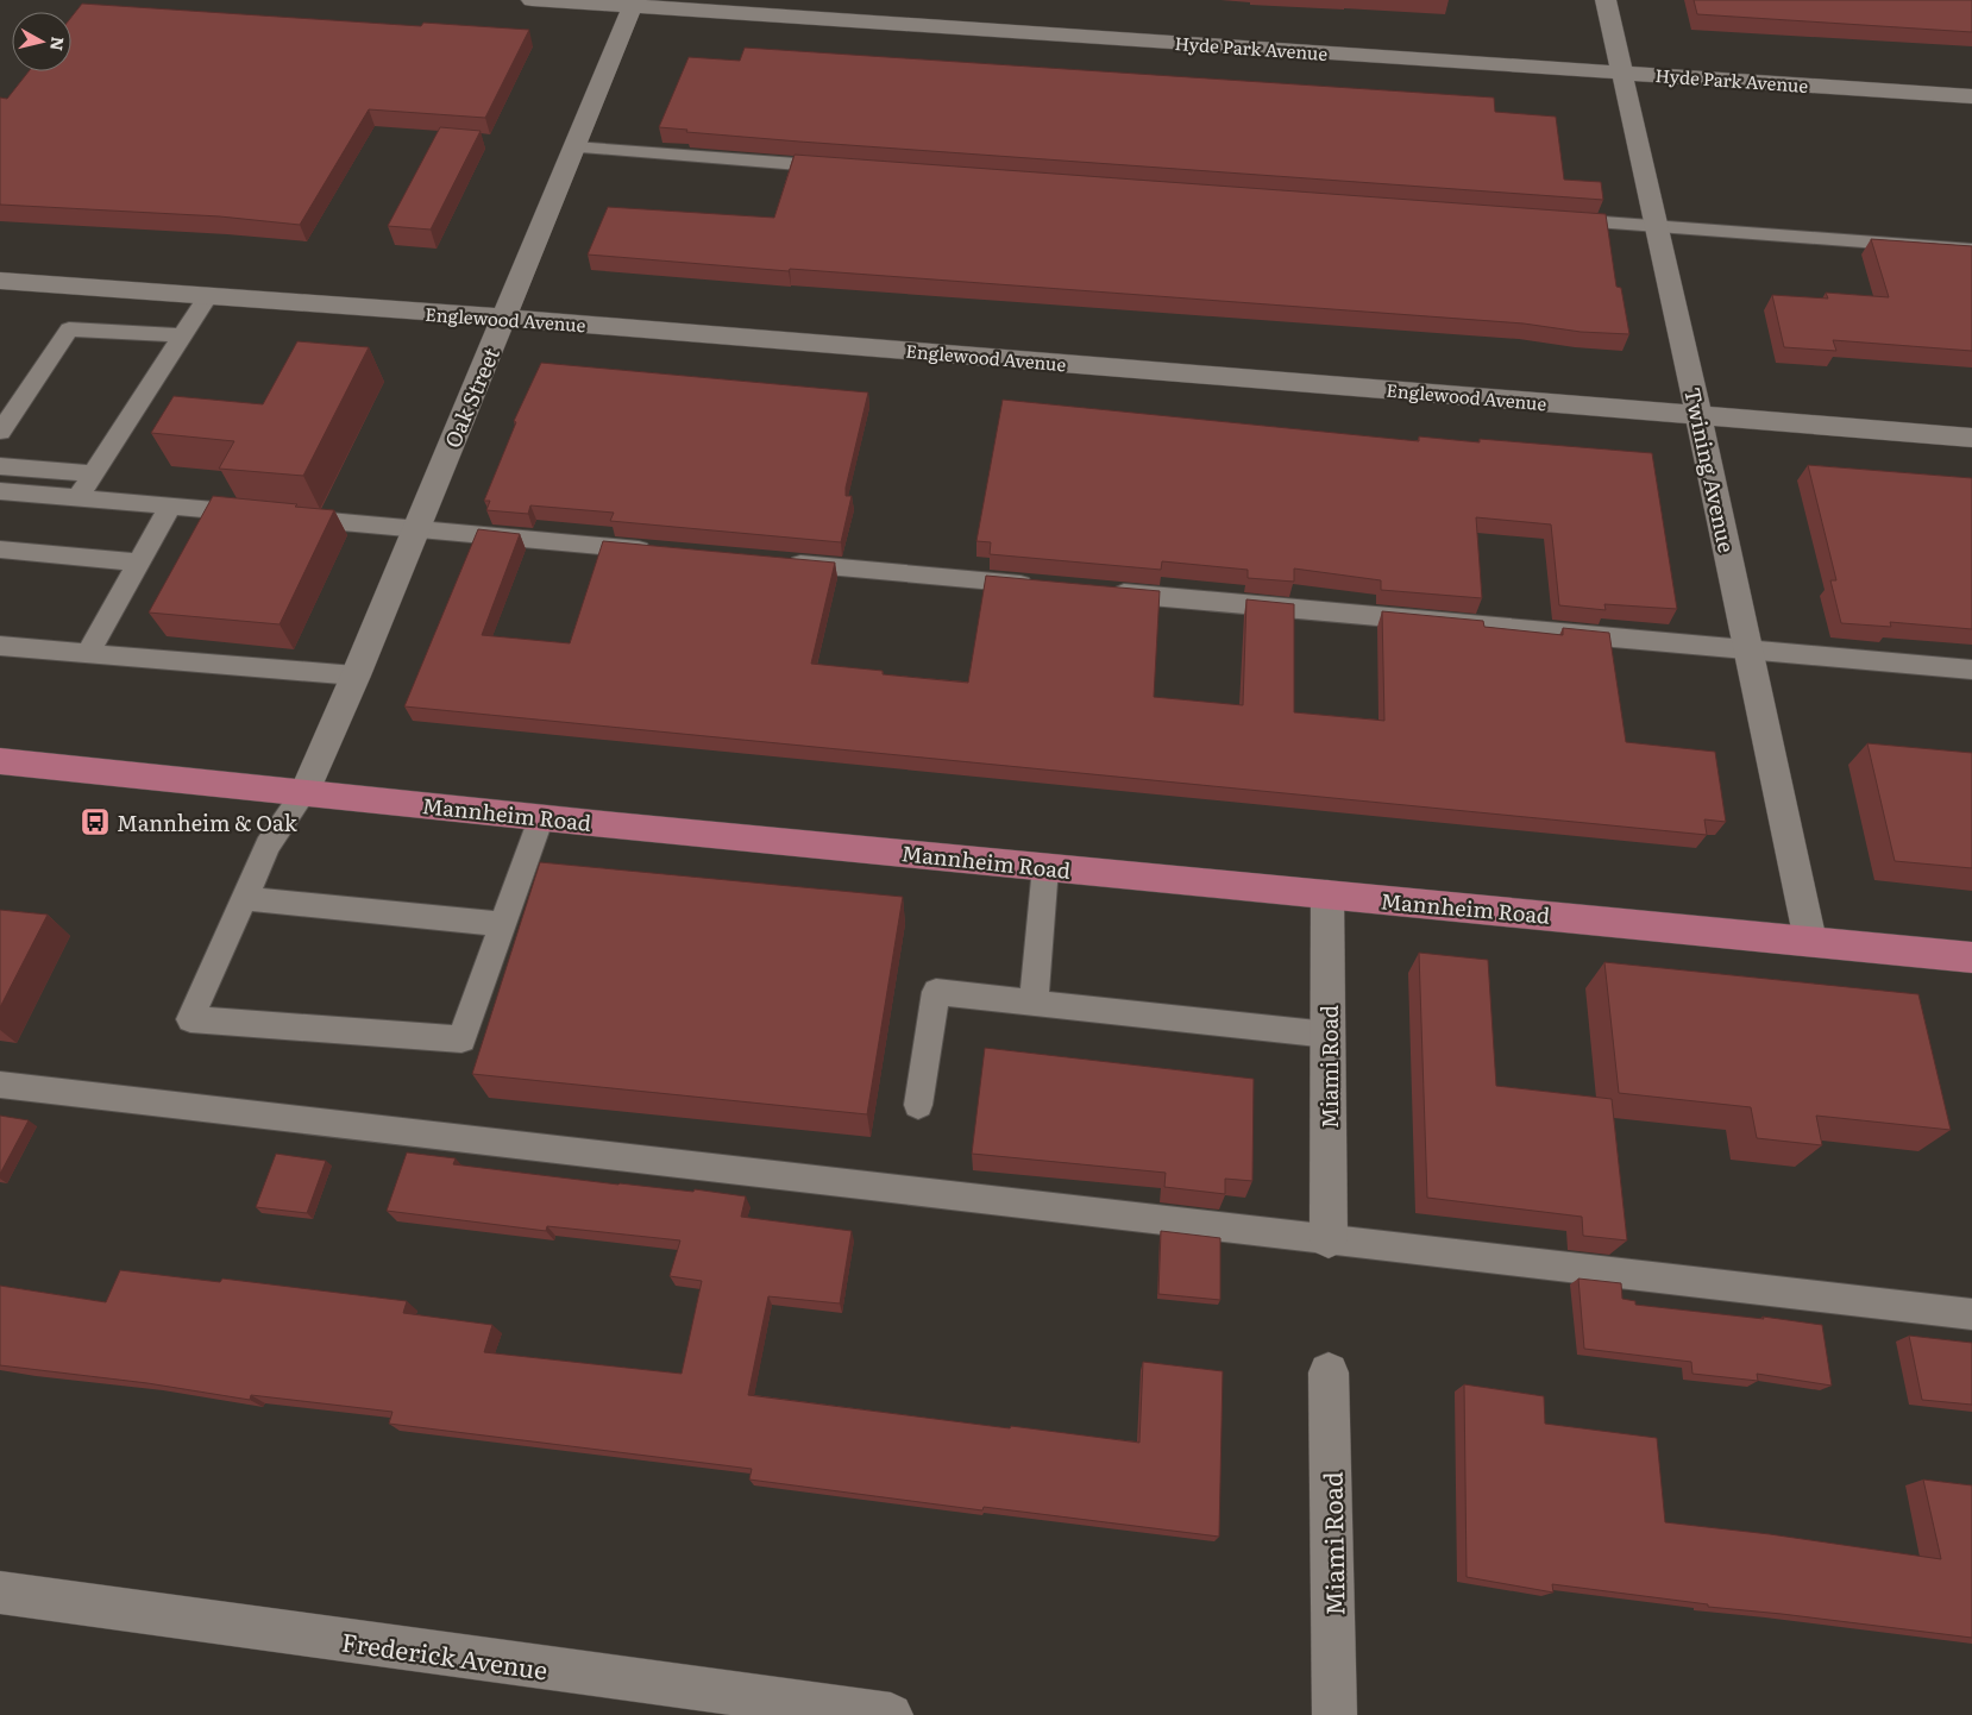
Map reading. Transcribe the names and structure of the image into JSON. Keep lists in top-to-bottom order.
{
  "streets": {
    "main road": ["Mannheim Road"],
    "street": [
      "Hyde Park Avenue",
      "Englewood Avenue",
      "Oak Street",
      "Twining Avenue",
      "Miami Road",
      "Frederick Avenue"
    ]
  },
  "crossings": [
    ["Hyde Park Avenue", "Oak Street"],
    ["Hyde Park Avenue", "Twining Avenue"],
    ["Englewood Avenue", "Oak Street"],
    ["Englewood Avenue", "Twining Avenue"],
    ["Oak Street", "Mannheim Road"],
    ["Twining Avenue", "Mannheim Road"],
    ["Mannheim Road", "Miami Road"]
  ],
  "places": {
    "bus stop": ["Mannheim & Oak"]
  },
  "north": "right"
}
